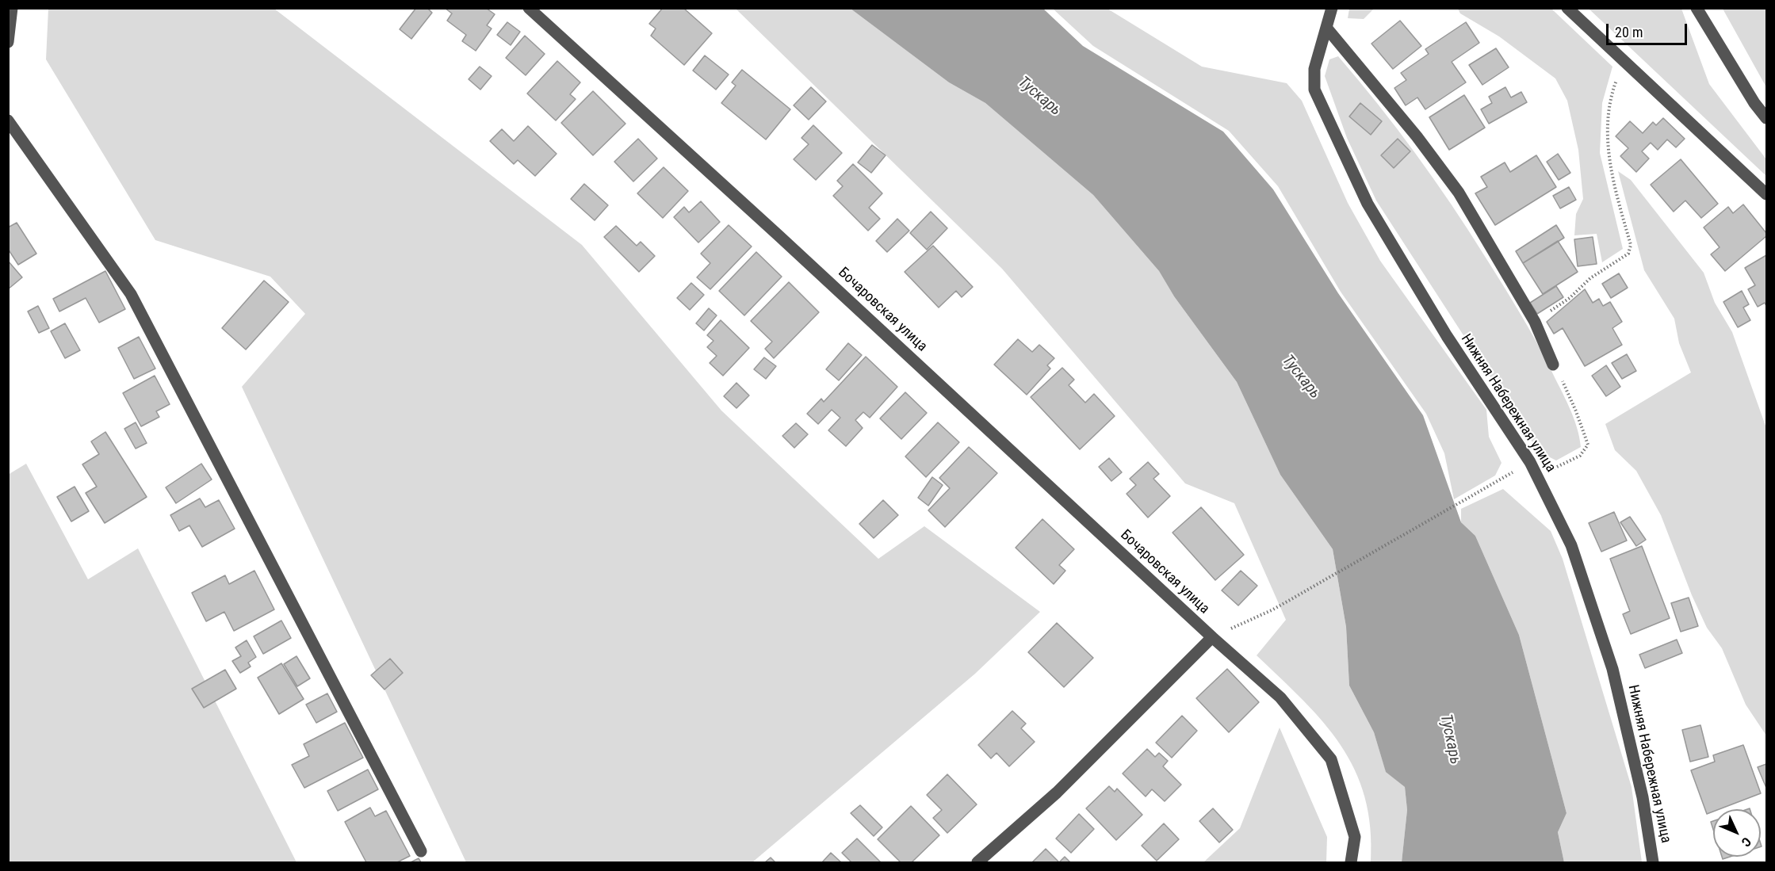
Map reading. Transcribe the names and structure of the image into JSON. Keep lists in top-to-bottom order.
{
  "streets": {
    "street": ["Бочаровская улица", "Нижняя Набережная улица"]
  },
  "water": ["Тускарь"],
  "scale_bar": "20 m",
  "north": "bottom right"
}
